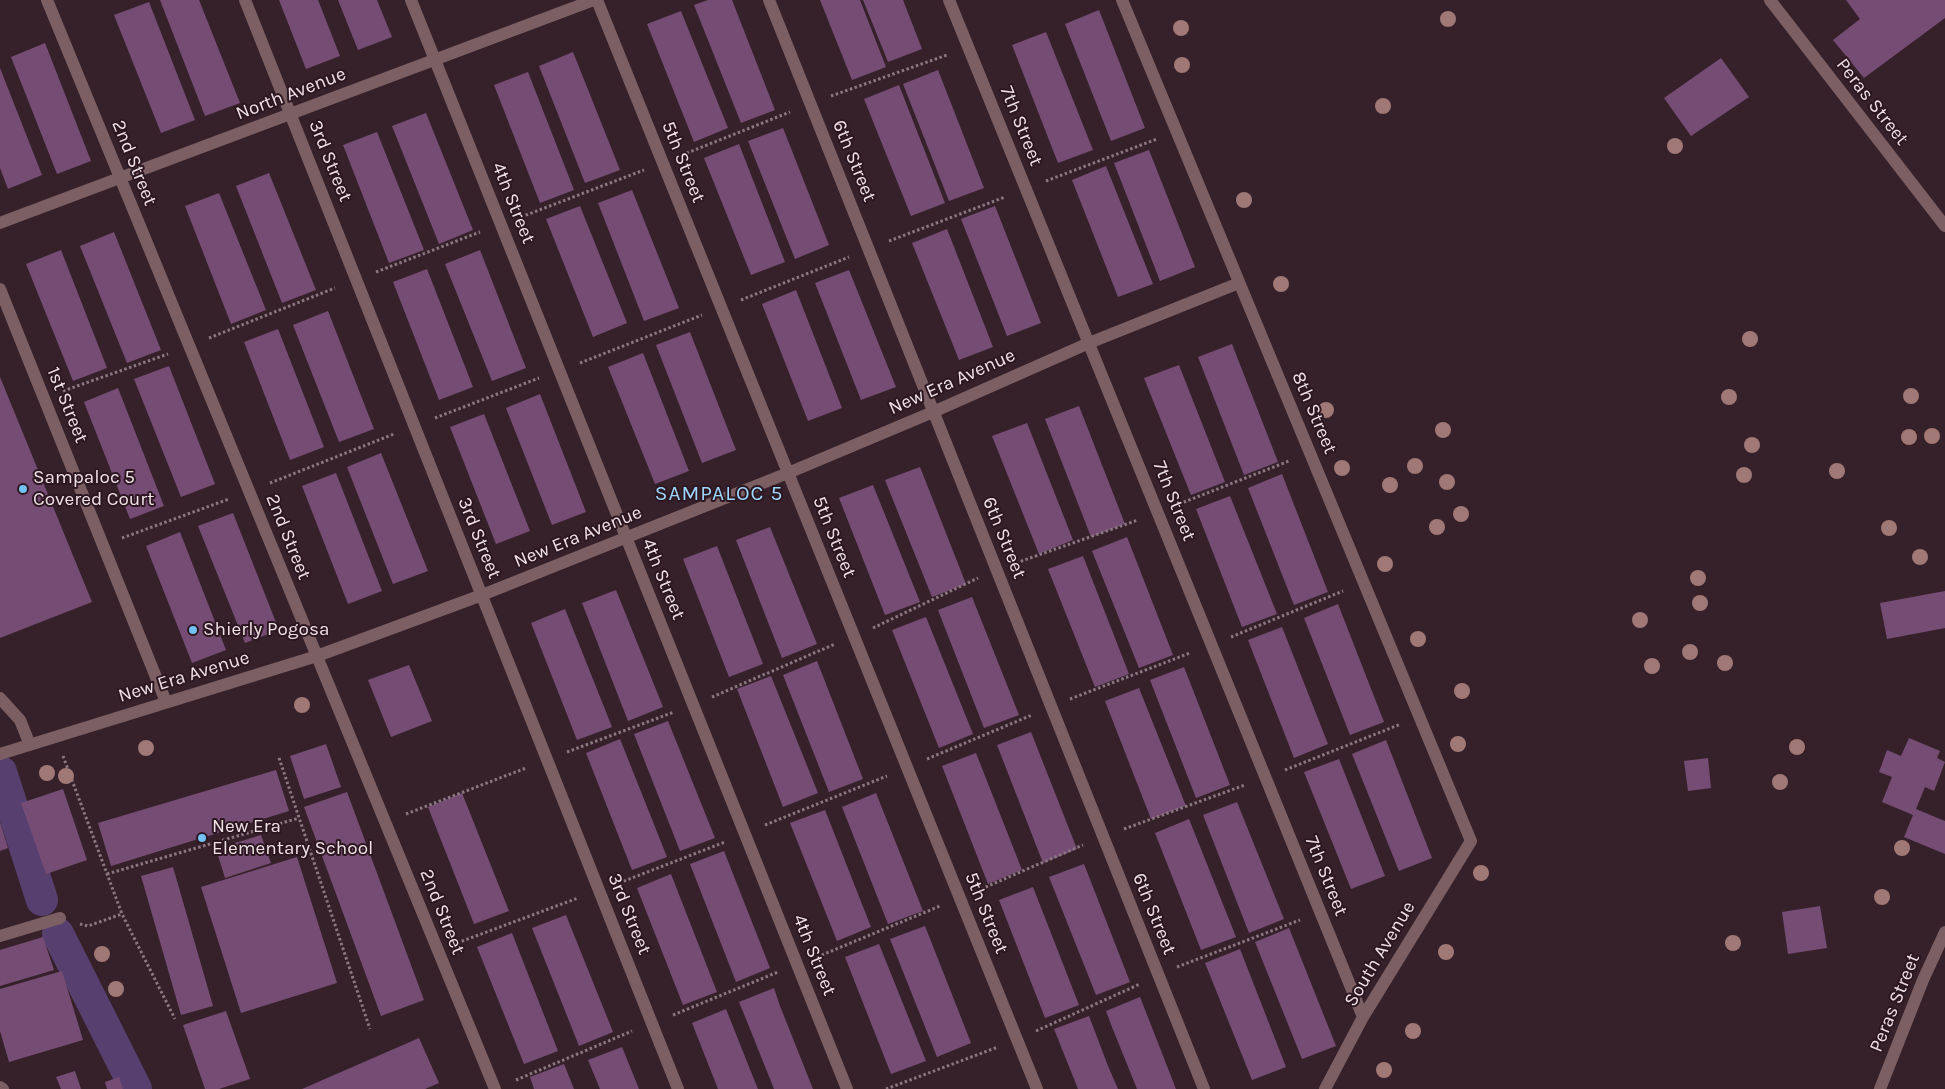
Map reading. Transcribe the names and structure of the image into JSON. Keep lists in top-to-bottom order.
{
  "streets": {
    "street": [
      "North Avenue",
      "Peras Street",
      "7th Street",
      "3rd Street",
      "6th Street",
      "5th Street",
      "2nd Street",
      "4th Street",
      "New Era Avenue",
      "1st Street",
      "8th Street",
      "South Avenue"
    ]
  },
  "crossings": [
    ["North Avenue", "3rd Street"],
    ["North Avenue", "5th Street"],
    ["North Avenue", "2nd Street"],
    ["North Avenue", "4th Street"],
    ["7th Street", "New Era Avenue"],
    ["7th Street", "South Avenue"],
    ["3rd Street", "New Era Avenue"],
    ["6th Street", "New Era Avenue"],
    ["5th Street", "New Era Avenue"],
    ["2nd Street", "New Era Avenue"],
    ["4th Street", "New Era Avenue"],
    ["New Era Avenue", "1st Street"],
    ["New Era Avenue", "8th Street"],
    ["8th Street", "South Avenue"]
  ],
  "districts": ["SAMPALOC 5"],
  "places": ["Sampaloc 5 Covered Court", "Shierly Pogosa", "New Era Elementary School"]
}
